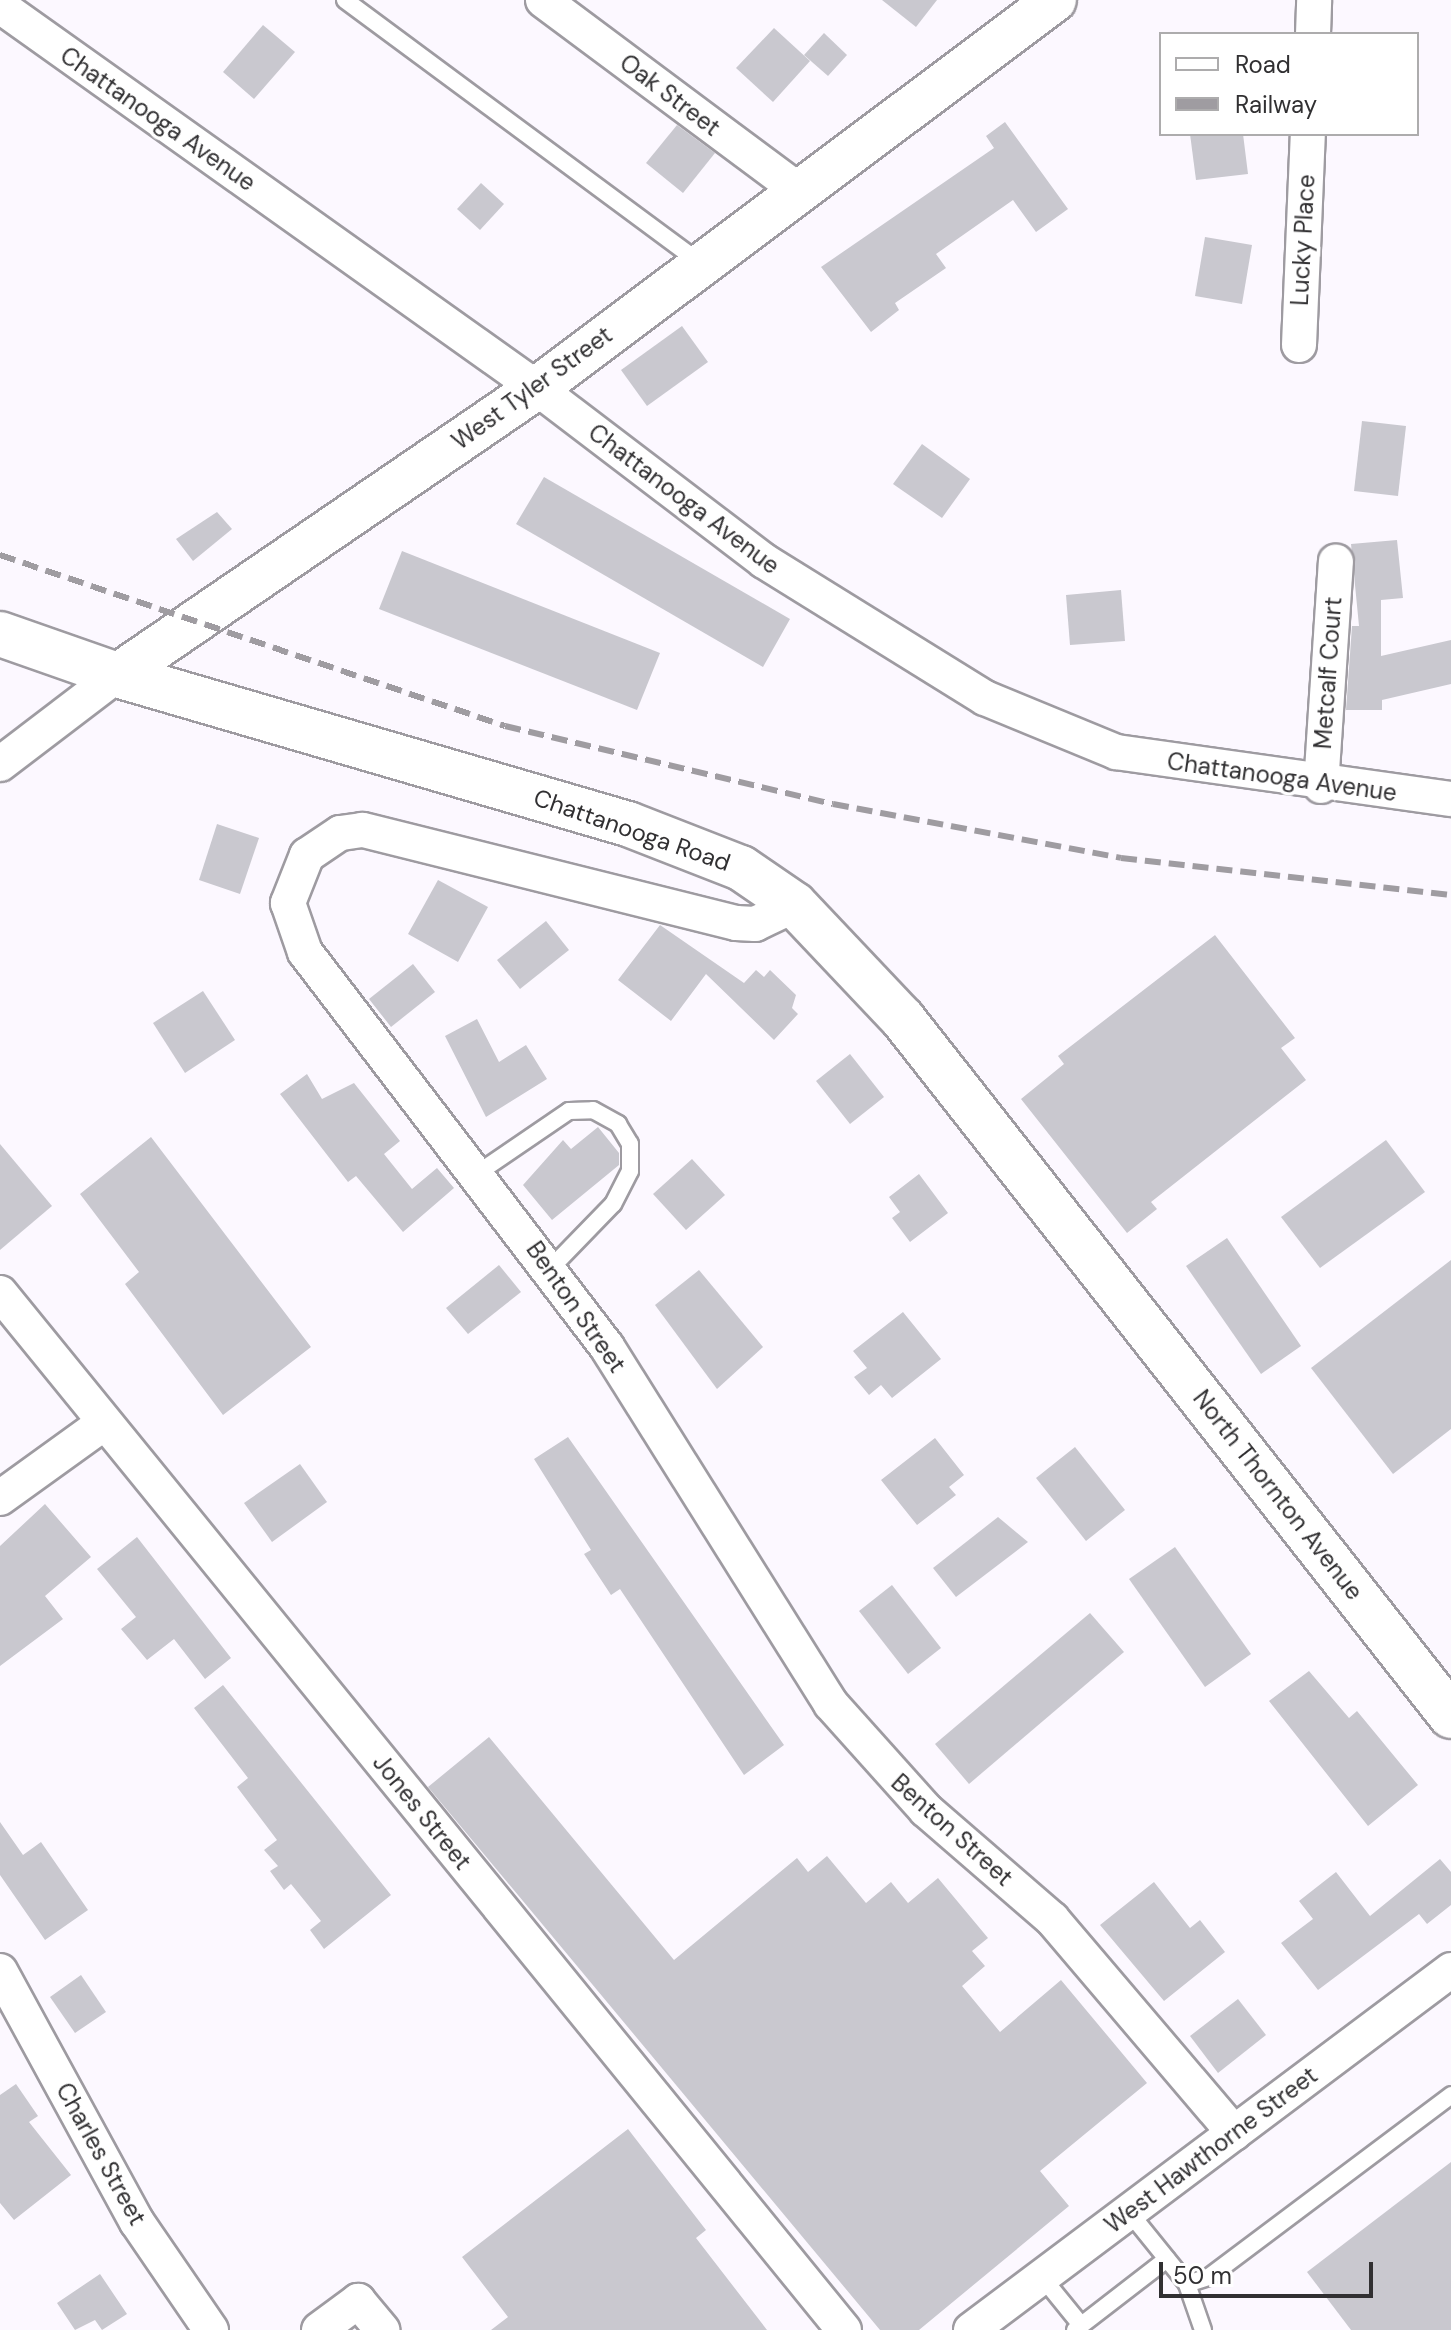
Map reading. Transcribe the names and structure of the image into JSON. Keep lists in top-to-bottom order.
{
  "streets": {
    "main road": ["Chattanooga Road", "North Thornton Avenue"],
    "street": [
      "Oak Street",
      "Chattanooga Avenue",
      "Lucky Place",
      "West Tyler Street",
      "Metcalf Court",
      "Benton Street",
      "Jones Street",
      "West Hawthorne Street",
      "Charles Street"
    ]
  },
  "crossings": [
    ["Oak Street", "West Tyler Street"],
    ["Chattanooga Avenue", "West Tyler Street"],
    ["Chattanooga Avenue", "Metcalf Court"],
    ["West Tyler Street", "Chattanooga Road"],
    ["Chattanooga Road", "Benton Street"],
    ["Chattanooga Road", "North Thornton Avenue"],
    ["Benton Street", "West Hawthorne Street"]
  ],
  "legend": ["Road", "Railway"],
  "scale_bar": "50 m"
}
